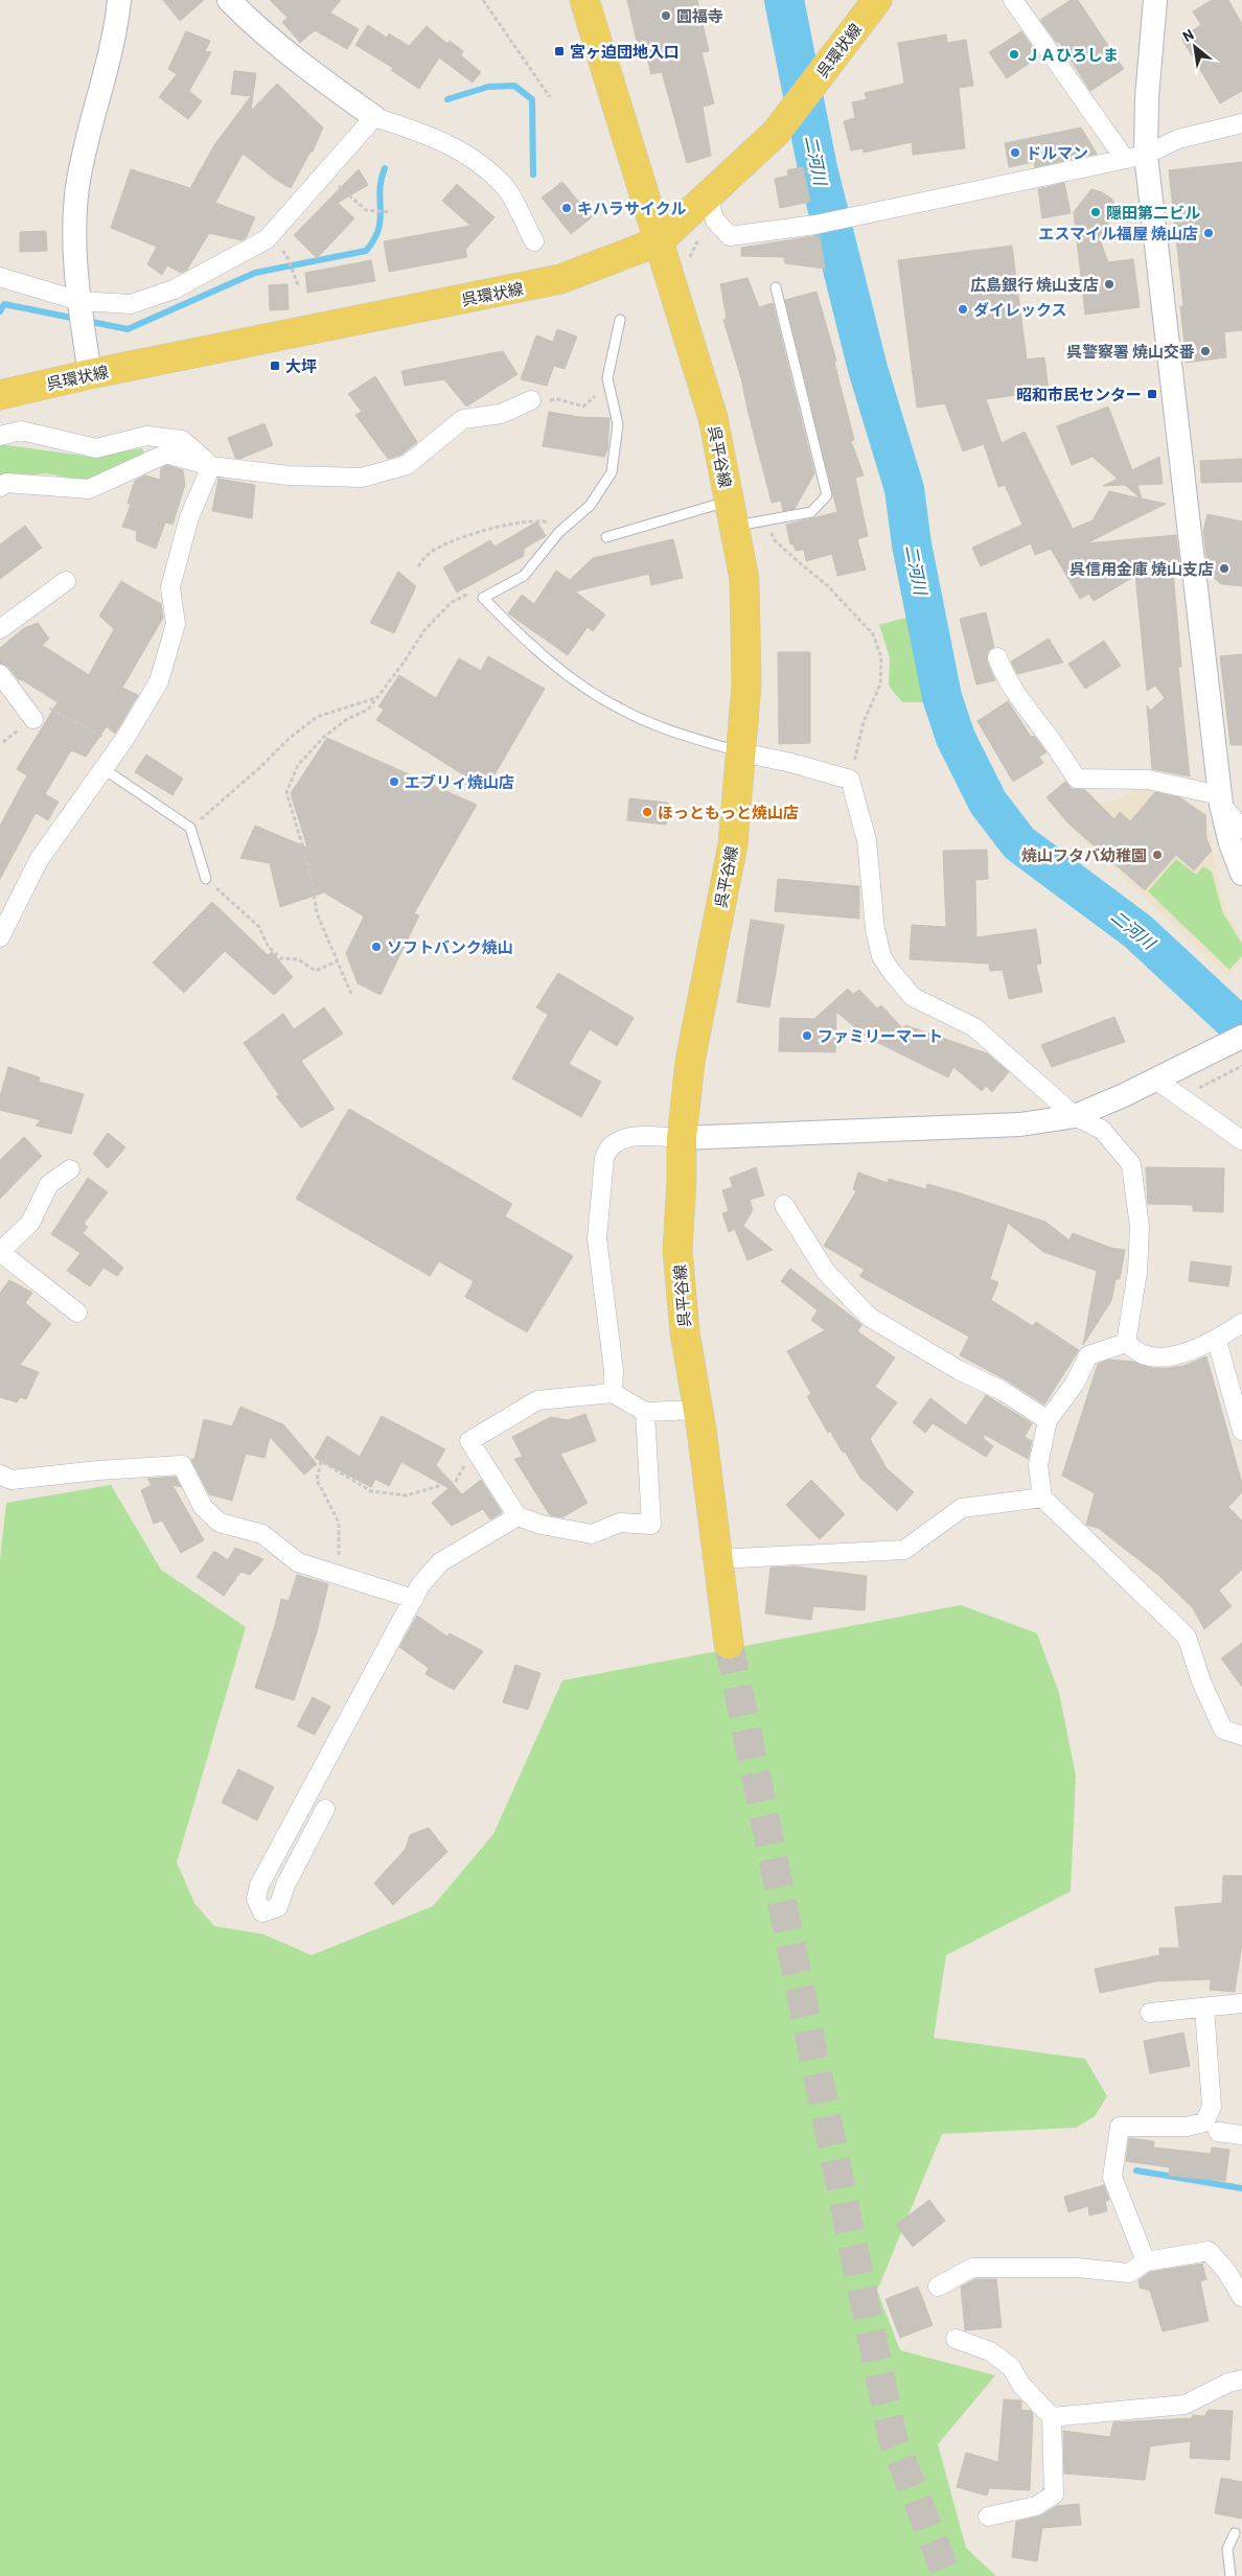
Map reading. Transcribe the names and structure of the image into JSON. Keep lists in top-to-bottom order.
{
  "streets": {
    "main road": ["呉環状線", "呉平谷線"]
  },
  "crossings": [
    ["呉環状線", "呉平谷線"]
  ],
  "water": ["二河川"],
  "places": {
    "other": [
      "圓福寺",
      "ＪＡひろしま",
      "ドルマン",
      "キハラサイクル",
      "隠田第二ビル",
      "エスマイル福屋 焼山店",
      "広島銀行 焼山支店",
      "ダイレックス",
      "呉警察署 焼山交番",
      "呉信用金庫 焼山支店",
      "エブリィ焼山店",
      "ほっともっと焼山店",
      "焼山フタバ幼稚園",
      "ソフトバンク焼山",
      "ファミリーマート"
    ],
    "transit": ["宮ヶ迫団地入口", "大坪", "昭和市民センター"]
  },
  "north": "top left"
}
